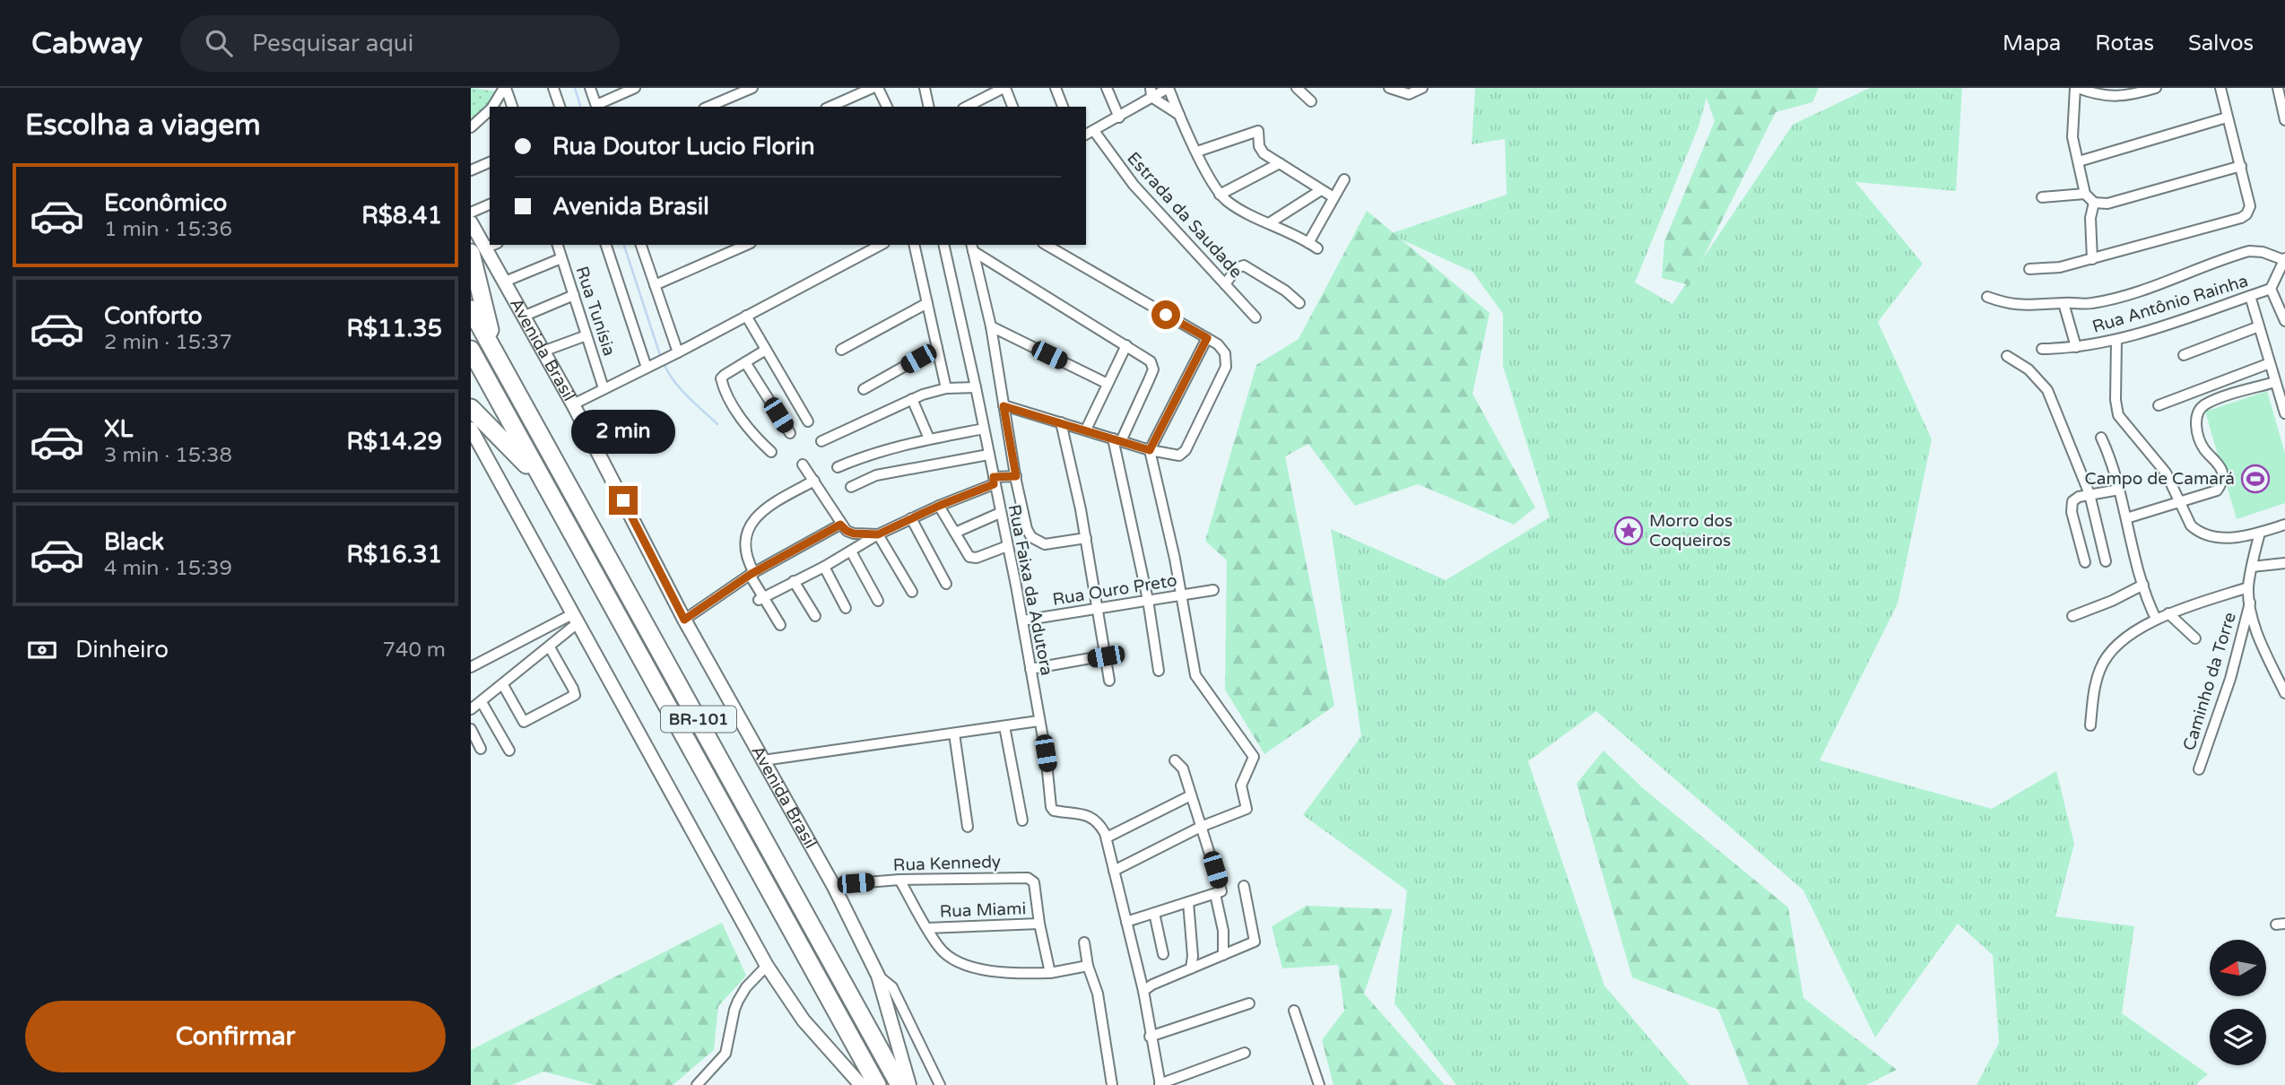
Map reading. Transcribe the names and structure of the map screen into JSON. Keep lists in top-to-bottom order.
{
  "streets": {
    "highway": ["BR-101"],
    "street": [
      "Estrada da Saudade",
      "Rua Antônio Rainha",
      "Rua Tunísia",
      "Avenida Brasil",
      "Rua Faixa da Adutora",
      "Rua Ouro Preto",
      "Caminho da Torre",
      "Rua Kennedy",
      "Rua Miami"
    ]
  },
  "crossings": [
    ["Avenida Brasil", "Rua Kennedy"],
    ["Rua Faixa da Adutora", "Rua Ouro Preto"],
    ["Rua Kennedy", "Rua Miami"]
  ],
  "places": {
    "sports": ["Campo de Camará"],
    "place": ["Morro dos Coqueiros"]
  },
  "north": "left",
  "page": {
    "header": "Cabway",
    "search": "Pesquisar aqui",
    "nav": ["Mapa", "Rotas", "Salvos"],
    "heading": "Escolha a viagem",
    "banner": ["Rua Doutor Lucio Florin", "Avenida Brasil"],
    "list": [
      {
        "name": "Econômico",
        "note": "1 min · 15:36",
        "value": "R$8.41"
      },
      {
        "name": "Conforto",
        "note": "2 min · 15:37",
        "value": "R$11.35"
      },
      {
        "name": "XL",
        "note": "3 min · 15:38",
        "value": "R$14.29"
      },
      {
        "name": "Black",
        "note": "4 min · 15:39",
        "value": "R$16.31"
      }
    ],
    "bubble": "2 min",
    "pay": ["Dinheiro", "740 m"],
    "buttons": "Confirmar"
  }
}
